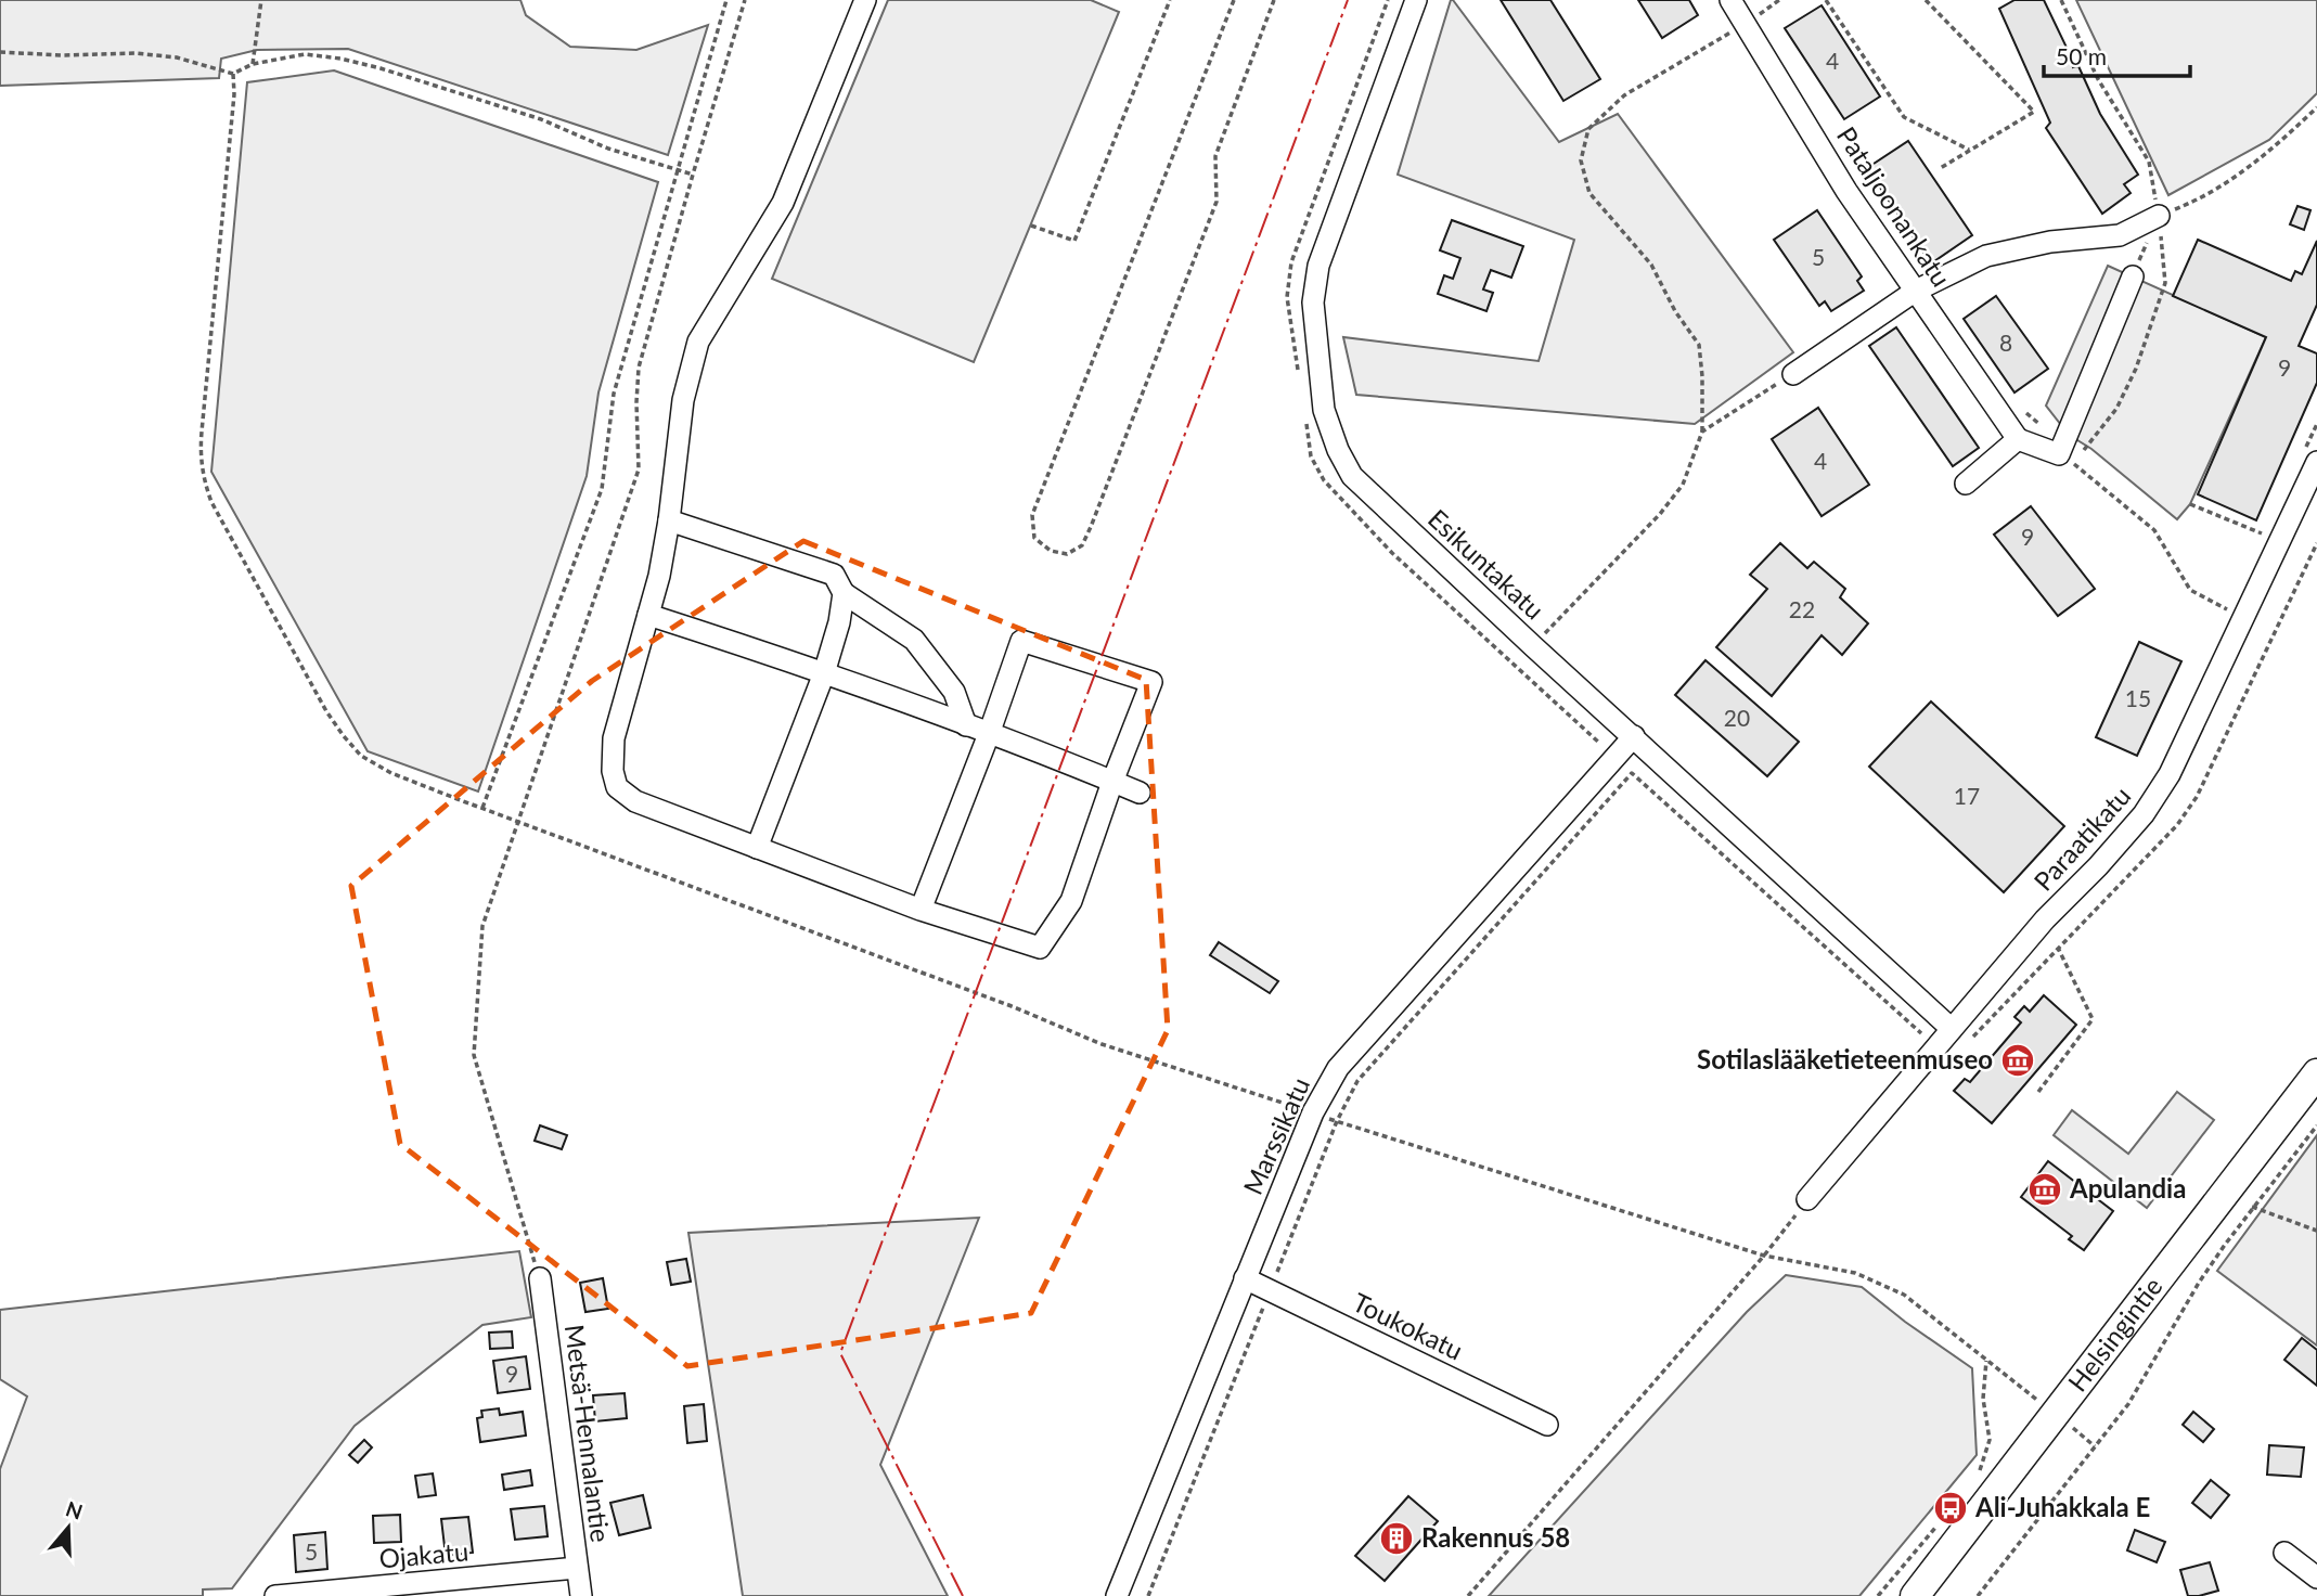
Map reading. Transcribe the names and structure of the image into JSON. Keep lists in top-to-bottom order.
{
  "streets": {
    "main road": ["Helsingintie"],
    "street": [
      "Pataljoonankatu",
      "Esikuntakatu",
      "Paraatikatu",
      "Marssikatu",
      "Toukokatu",
      "Metsä-Hennalantie",
      "Ojakatu"
    ]
  },
  "crossings": [
    ["Esikuntakatu", "Paraatikatu"],
    ["Esikuntakatu", "Marssikatu"],
    ["Marssikatu", "Toukokatu"],
    ["Metsä-Hennalantie", "Ojakatu"]
  ],
  "places": {
    "museum": ["Sotilaslääketieteenmuseo", "Apulandia"],
    "bus stop": ["Ali-Juhakkala E"],
    "building": ["Rakennus 58"]
  },
  "house_numbers": [
    "4",
    "5",
    "8",
    "9",
    "4",
    "9",
    "22",
    "15",
    "20",
    "17",
    "9",
    "5"
  ],
  "scale_bar": "50 m",
  "north": "top"
}
